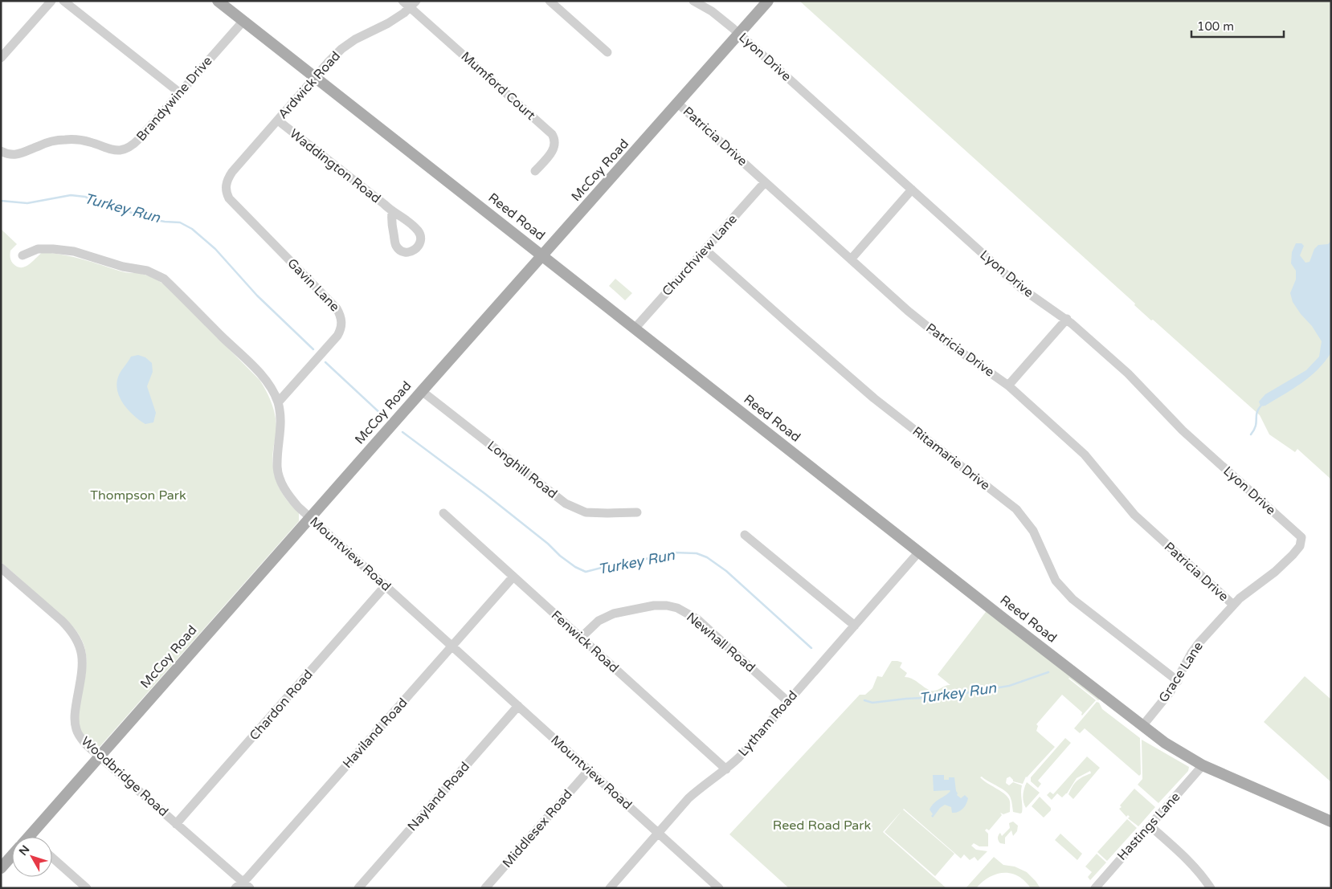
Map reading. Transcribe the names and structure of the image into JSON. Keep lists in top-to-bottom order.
{
  "streets": {
    "main road": ["McCoy Road", "Reed Road"],
    "street": [
      "Lyon Drive",
      "Ardwick Road",
      "Mumford Court",
      "Brandywine Drive",
      "Patricia Drive",
      "Waddington Road",
      "Churchview Lane",
      "Gavin Lane",
      "Ritamarie Drive",
      "Longhill Road",
      "Mountview Road",
      "Fenwick Road",
      "Newhall Road",
      "Grace Lane",
      "Chardon Road",
      "Lytham Road",
      "Haviland Road",
      "Woodbridge Road",
      "Nayland Road",
      "Hastings Lane",
      "Middlesex Road"
    ]
  },
  "crossings": [
    ["Lyon Drive", "McCoy Road"],
    ["Lyon Drive", "Grace Lane"],
    ["Ardwick Road", "Mumford Court"],
    ["Ardwick Road", "Waddington Road"],
    ["Ardwick Road", "Reed Road"],
    ["Ardwick Road", "Gavin Lane"],
    ["Brandywine Drive", "Reed Road"],
    ["Patricia Drive", "McCoy Road"],
    ["Patricia Drive", "Churchview Lane"],
    ["Patricia Drive", "Grace Lane"],
    ["McCoy Road", "Reed Road"],
    ["McCoy Road", "Longhill Road"],
    ["McCoy Road", "Mountview Road"],
    ["McCoy Road", "Woodbridge Road"],
    ["Reed Road", "Churchview Lane"],
    ["Reed Road", "Grace Lane"],
    ["Reed Road", "Lytham Road"],
    ["Reed Road", "Hastings Lane"],
    ["Churchview Lane", "Ritamarie Drive"],
    ["Gavin Lane", "Mountview Road"],
    ["Ritamarie Drive", "Grace Lane"],
    ["Mountview Road", "Chardon Road"],
    ["Mountview Road", "Lytham Road"],
    ["Mountview Road", "Haviland Road"],
    ["Mountview Road", "Nayland Road"],
    ["Mountview Road", "Middlesex Road"],
    ["Fenwick Road", "Newhall Road"],
    ["Fenwick Road", "Lytham Road"],
    ["Fenwick Road", "Haviland Road"],
    ["Newhall Road", "Lytham Road"],
    ["Chardon Road", "Woodbridge Road"],
    ["Haviland Road", "Woodbridge Road"]
  ],
  "water": ["Turkey Run"],
  "parks": ["Thompson Park", "Reed Road Park"],
  "scale_bar": "100 m",
  "north": "top left"
}
